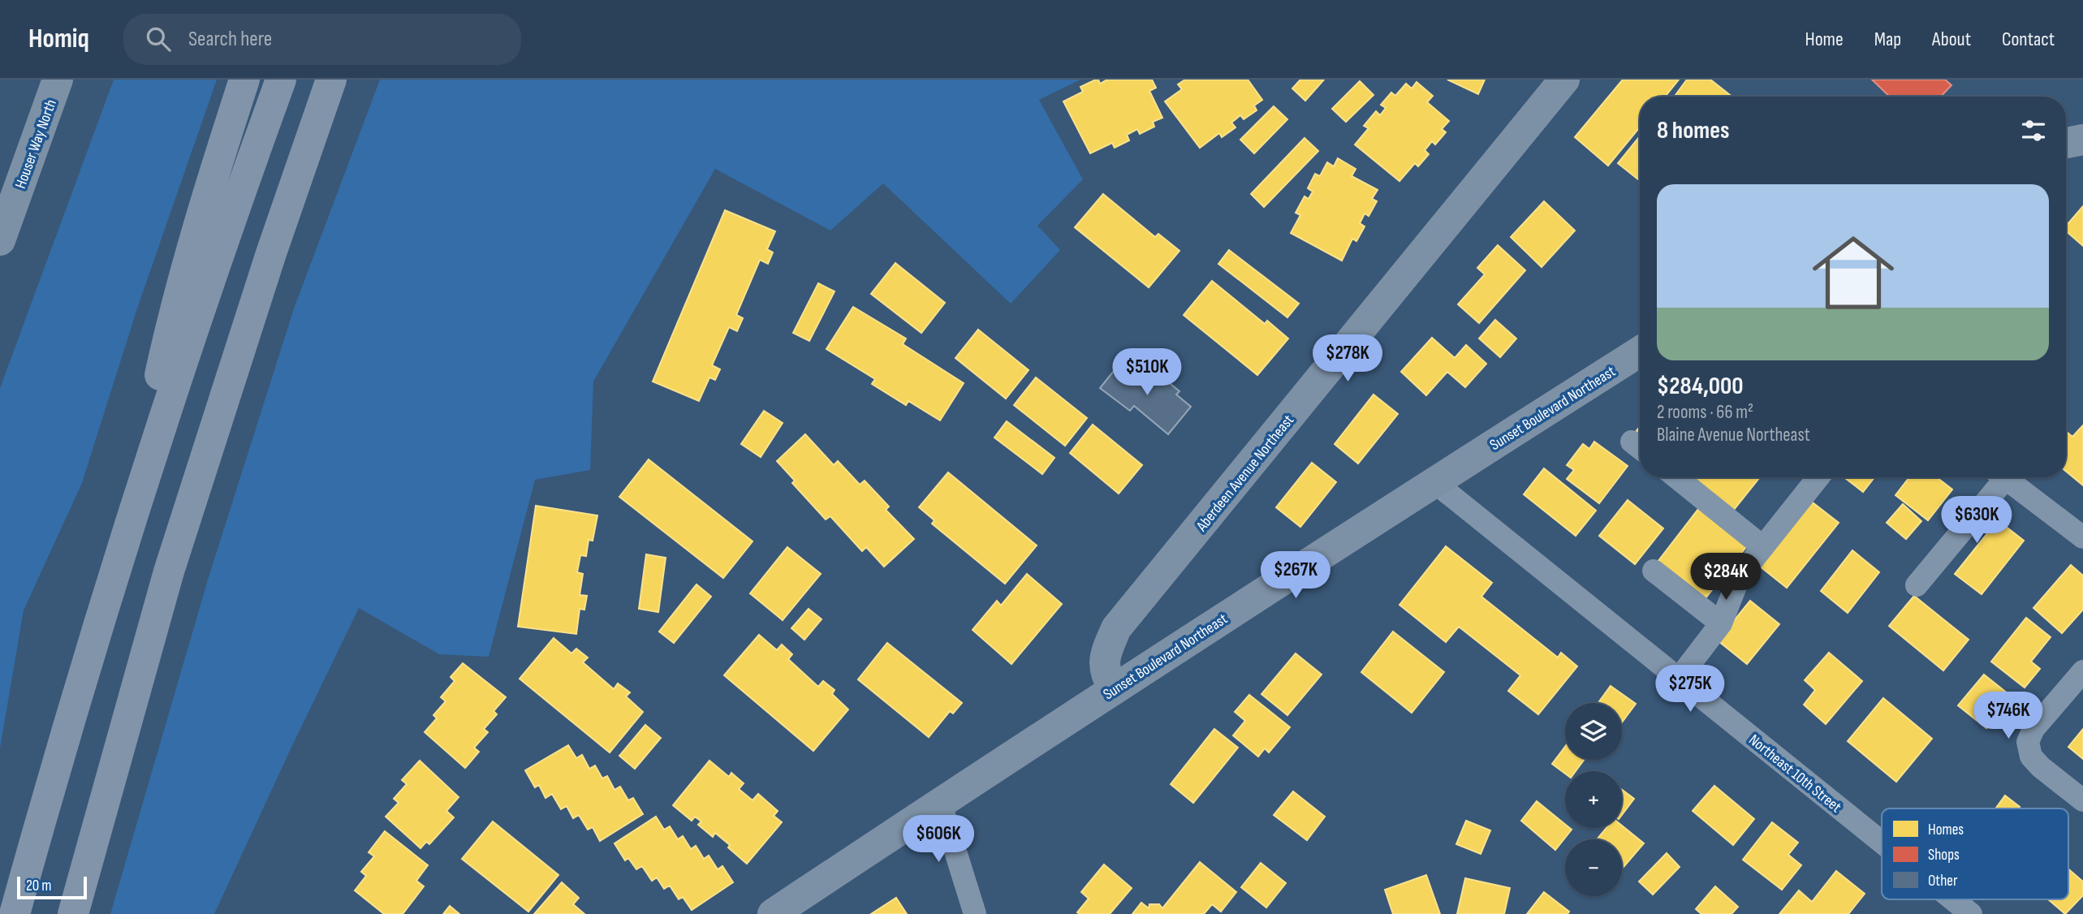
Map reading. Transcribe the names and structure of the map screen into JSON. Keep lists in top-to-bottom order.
{
  "streets": {
    "main road": ["Houser Way North", "Sunset Boulevard Northeast", "Aberdeen Avenue Northeast"],
    "street": ["Northeast 10th Street"]
  },
  "crossings": [
    ["Sunset Boulevard Northeast", "Aberdeen Avenue Northeast"],
    ["Sunset Boulevard Northeast", "Northeast 10th Street"]
  ],
  "legend": ["Homes", "Shops", "Other"],
  "scale_bar": "20 m",
  "page": {
    "header": "Homiq",
    "search": "Search here",
    "nav": [
      "Home",
      "Map",
      "About",
      "Contact"
    ],
    "heading": "8 homes",
    "list": [
      {
        "name": "$284,000",
        "note": "2 rooms · 66 m² · Blaine Avenue Northeast"
      }
    ],
    "price": [
      "$278K",
      "$510K",
      "$630K",
      "$267K",
      "$284K",
      "$275K",
      "$746K",
      "$606K"
    ],
    "map_buttons": ["+", "−"],
    "scale": "20 m"
  }
}
